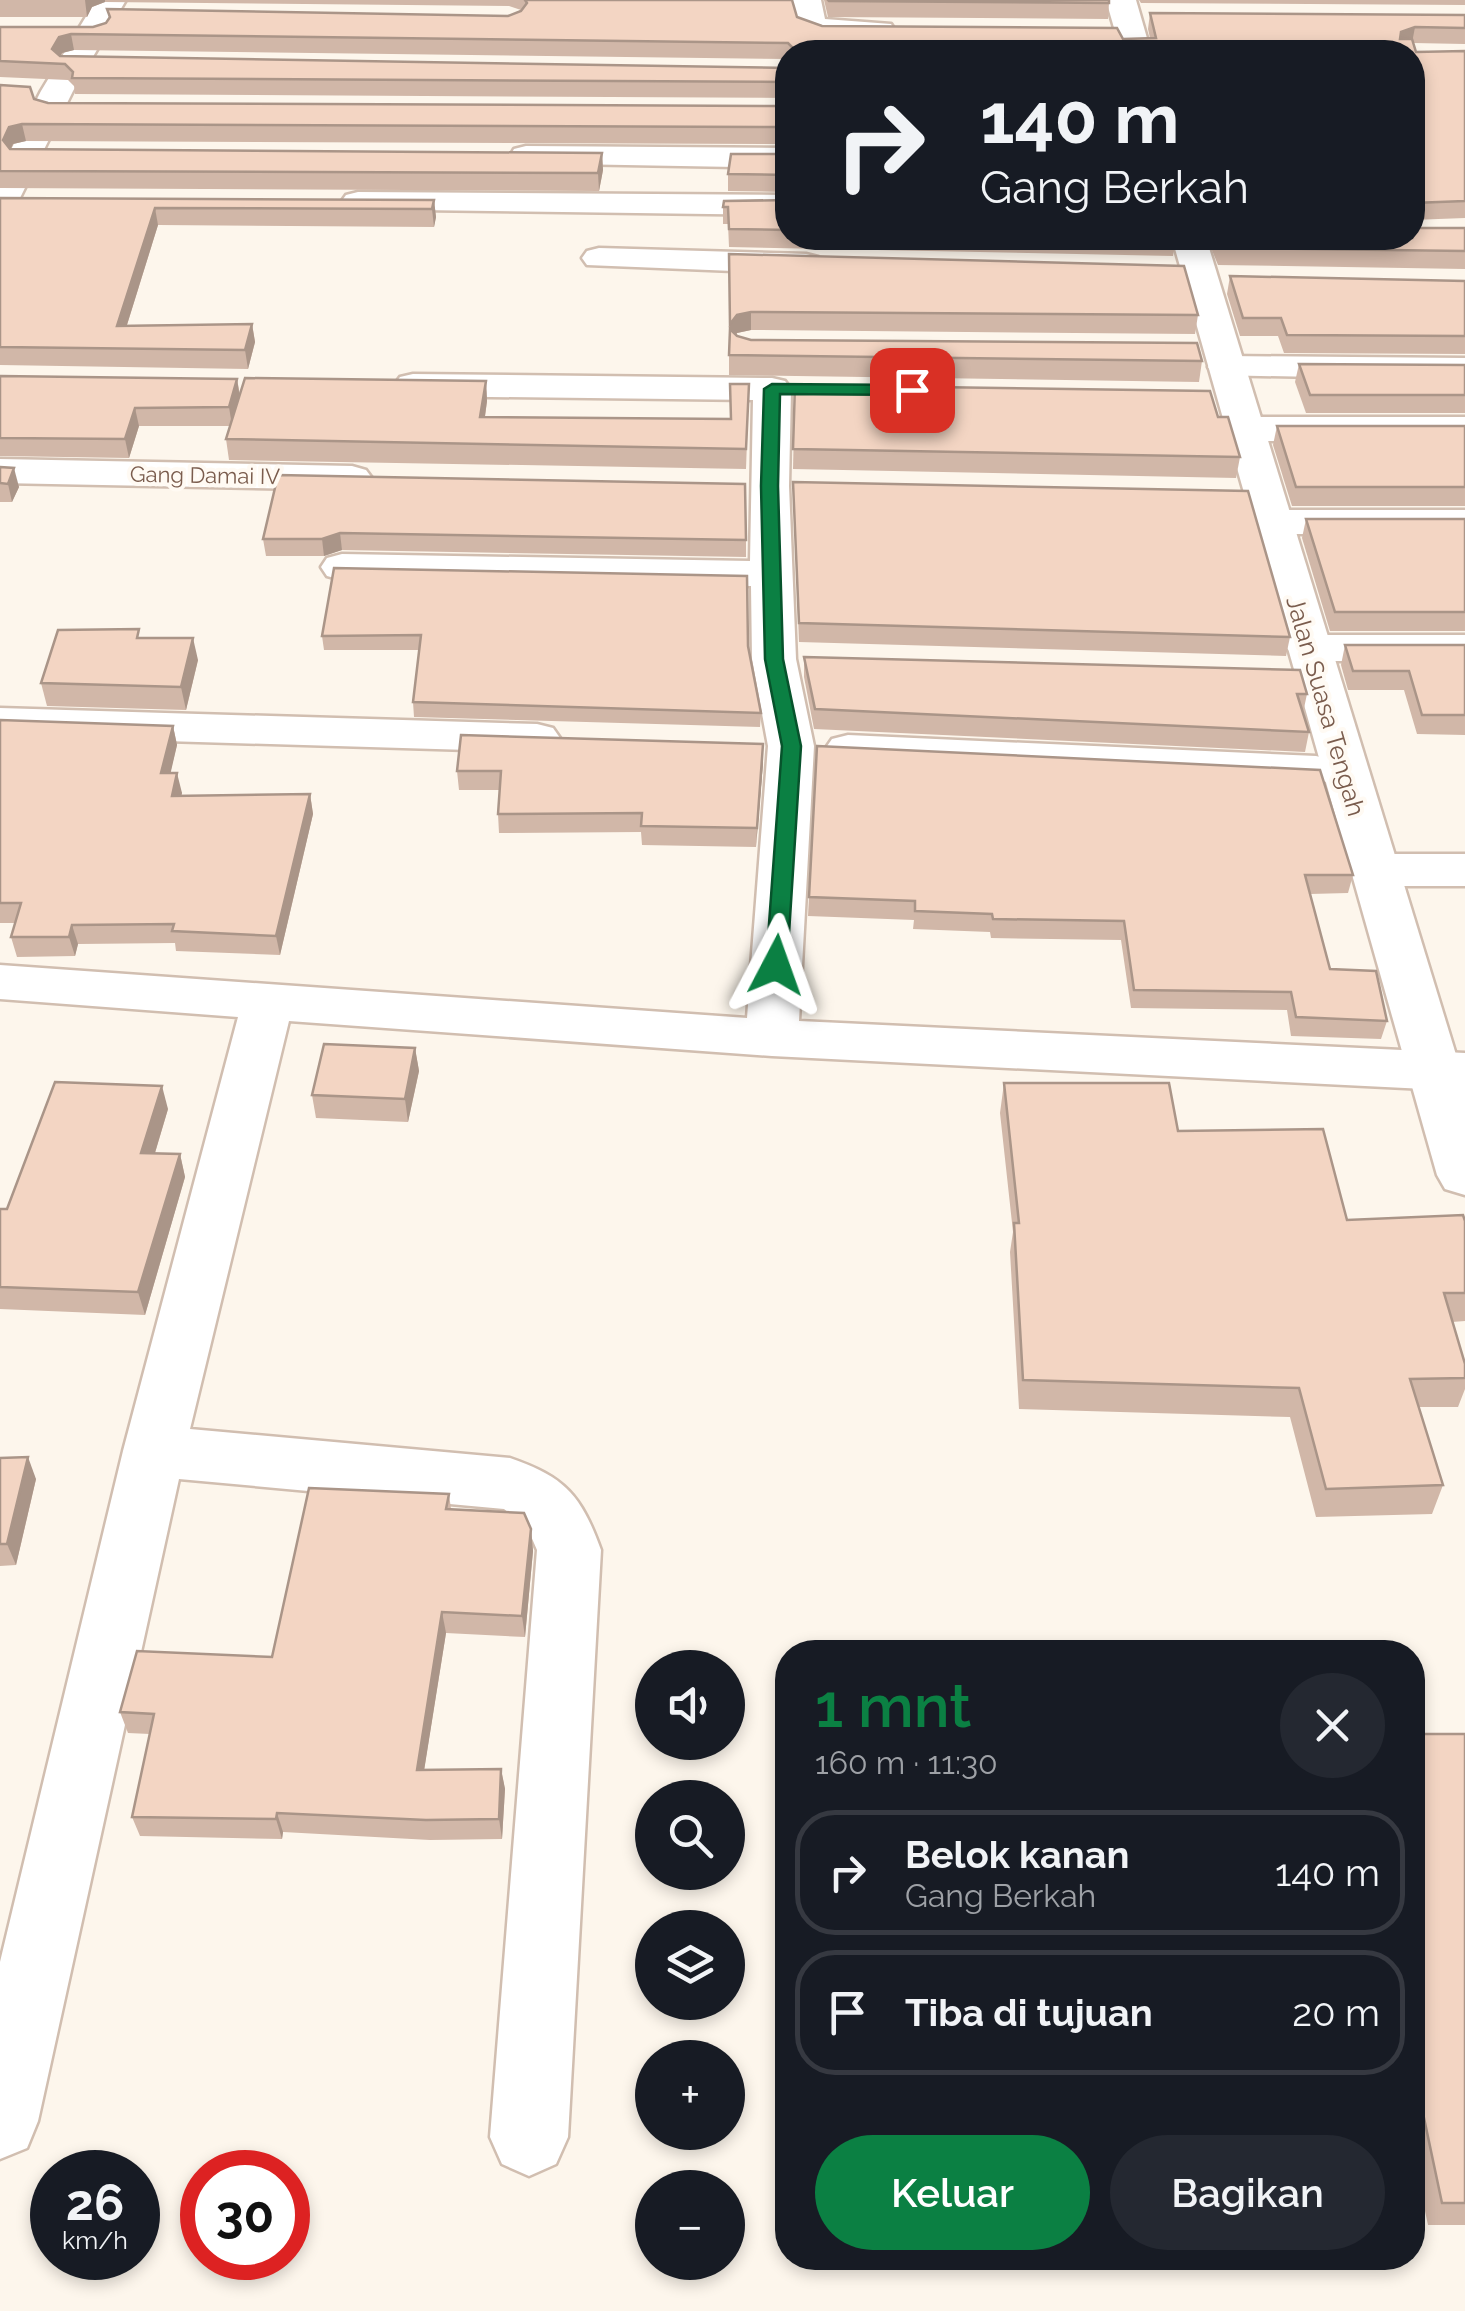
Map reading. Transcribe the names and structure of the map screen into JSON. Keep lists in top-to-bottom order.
{
  "streets": {
    "street": ["Gang Damai IV", "Jalan Suasa Tengah"]
  },
  "page": {
    "turn": ["140 m", "Gang Berkah"],
    "heading": ["1 mnt", "160 m · 11:30"],
    "map_buttons": ["+", "−"],
    "list": [
      {
        "name": "Belok kanan",
        "note": "Gang Berkah",
        "value": "140 m"
      },
      {
        "name": "Tiba di tujuan",
        "value": "20 m"
      }
    ],
    "buttons": ["Keluar", "Bagikan"],
    "speed": "26 km/h",
    "limit": "30"
  }
}
